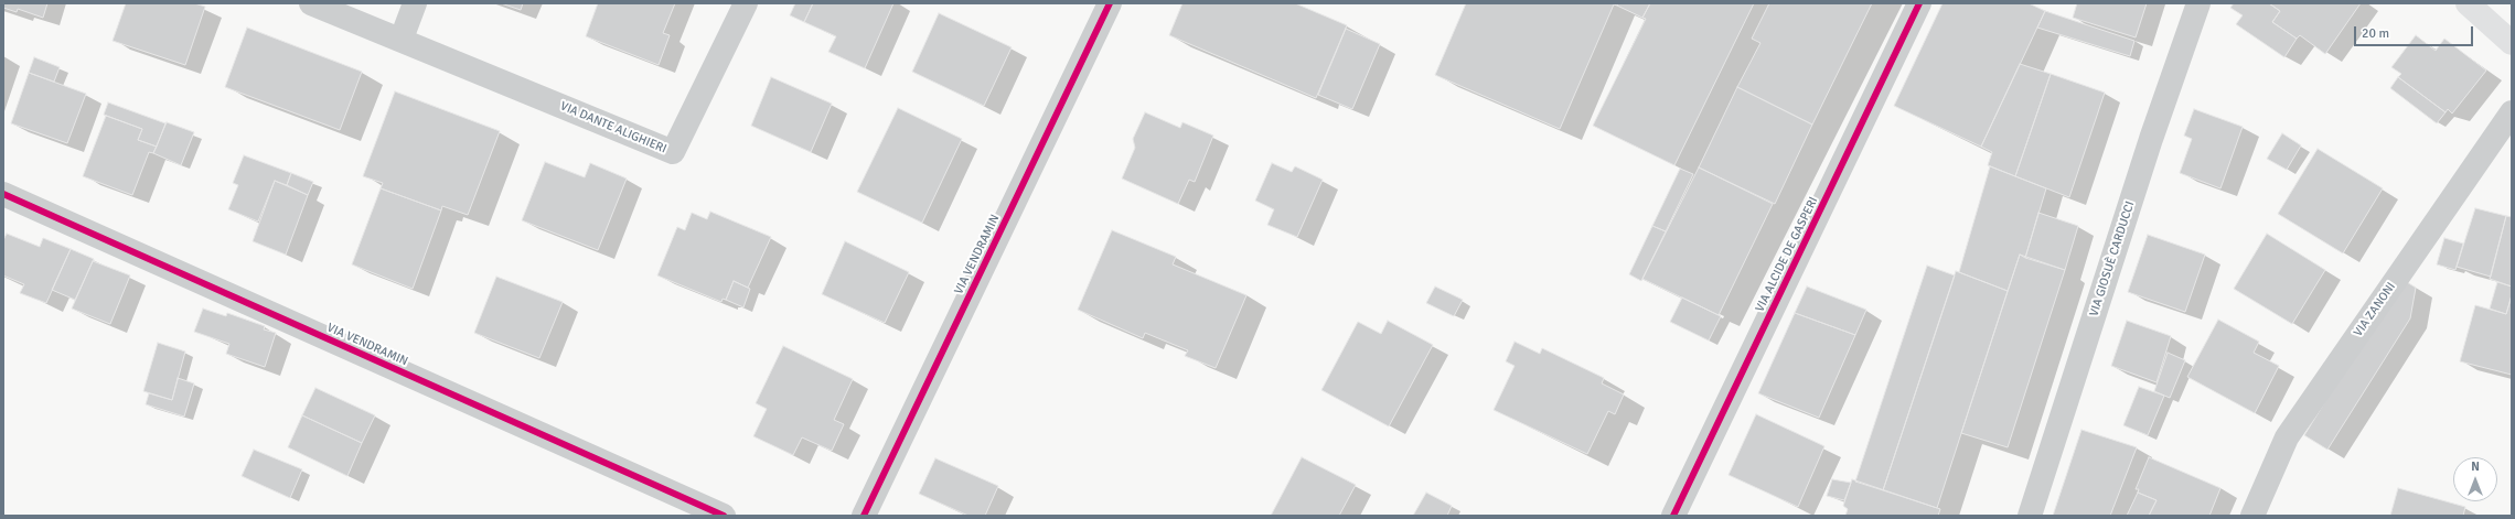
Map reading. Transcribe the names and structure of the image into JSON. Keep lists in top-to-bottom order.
{
  "streets": {
    "street": [
      "VIA DANTE ALIGHIERI",
      "VIA VENDRAMIN",
      "VIA ALCIDE DE GASPERI",
      "VIA GIOSUÈ CARDUCCI",
      "VIA ZANONI"
    ]
  },
  "scale_bar": "20 m",
  "north": "top"
}
